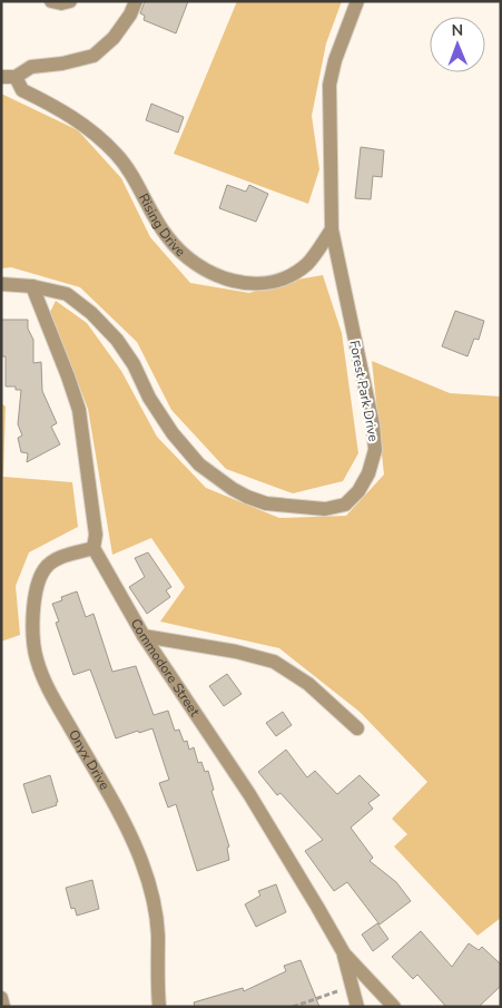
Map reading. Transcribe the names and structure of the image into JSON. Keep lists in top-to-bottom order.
{
  "streets": {
    "street": [
      "Rising Drive",
      "Forest Park Drive",
      "Commodore Street",
      "Onyx Drive"
    ]
  },
  "crossings": [
    ["Rising Drive", "Forest Park Drive"],
    ["Commodore Street", "Onyx Drive"]
  ],
  "north": "top"
}
